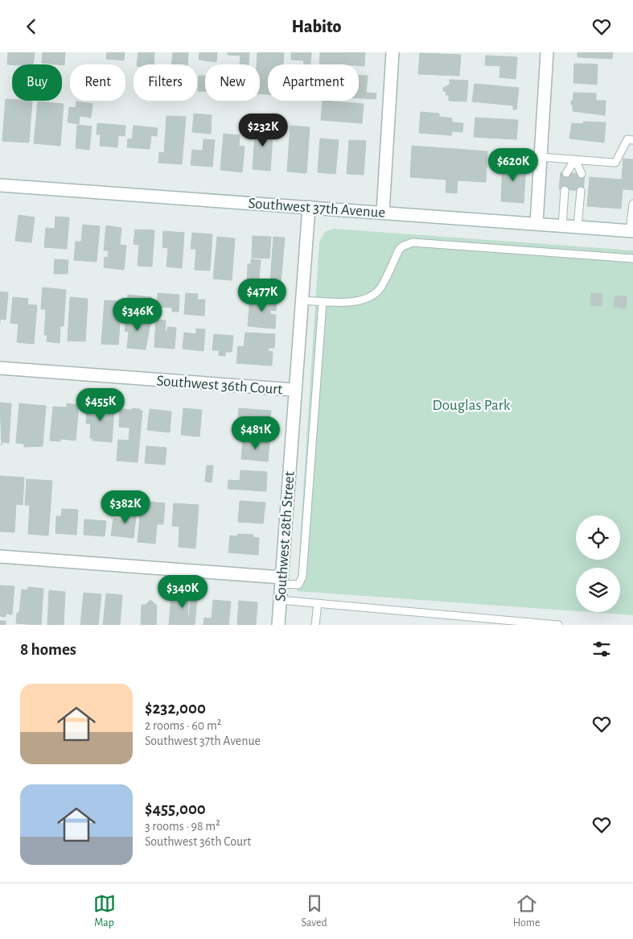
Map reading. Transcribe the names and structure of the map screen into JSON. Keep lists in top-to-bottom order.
{
  "streets": {
    "street": ["Southwest 37th Avenue", "Southwest 36th Court", "Southwest 28th Street"]
  },
  "crossings": [
    ["Southwest 37th Avenue", "Southwest 28th Street"],
    ["Southwest 36th Court", "Southwest 28th Street"]
  ],
  "parks": ["Douglas Park"],
  "page": {
    "header": "Habito",
    "chip": [
      "Buy",
      "Rent",
      "Filters",
      "New",
      "Apartment"
    ],
    "price": [
      "$232K",
      "$620K",
      "$477K",
      "$346K",
      "$455K",
      "$481K",
      "$382K",
      "$340K"
    ],
    "heading": "8 homes",
    "list": [
      {
        "name": "$232,000",
        "note": "2 rooms · 60 m² · Southwest 37th Avenue"
      },
      {
        "name": "$455,000",
        "note": "3 rooms · 98 m² · Southwest 36th Court"
      }
    ],
    "tabs": ["Map", "Saved", "Home"]
  }
}
